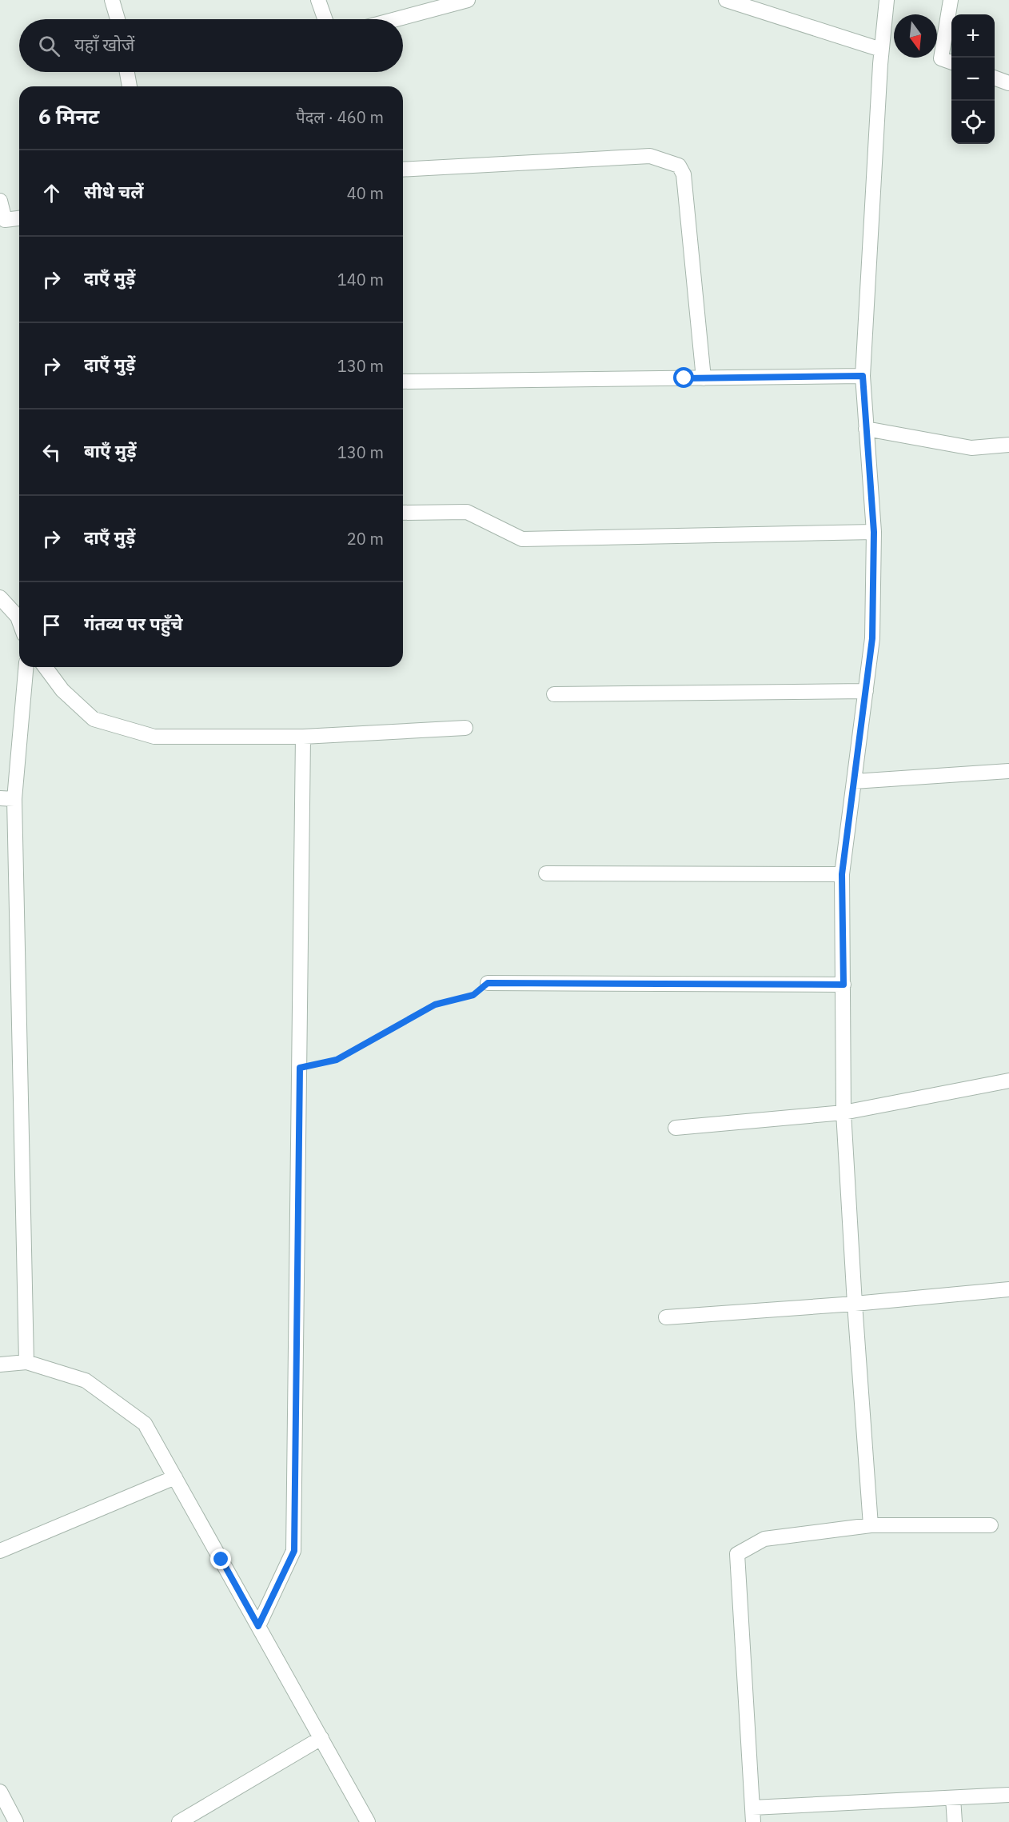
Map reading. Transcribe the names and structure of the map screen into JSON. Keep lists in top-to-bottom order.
{
  "north": "bottom",
  "page": {
    "map_buttons": ["+", "−"],
    "search": "यहाँ खोजें",
    "heading": ["6 मिनट", "पैदल · 460 m"],
    "list": [
      ["सीधे चलें", "40 m"],
      ["दाएँ मुड़ें", "140 m"],
      ["दाएँ मुड़ें", "130 m"],
      ["बाएँ मुड़ें", "130 m"],
      ["दाएँ मुड़ें", "20 m"],
      "गंतव्य पर पहुँचे"
    ]
  }
}
